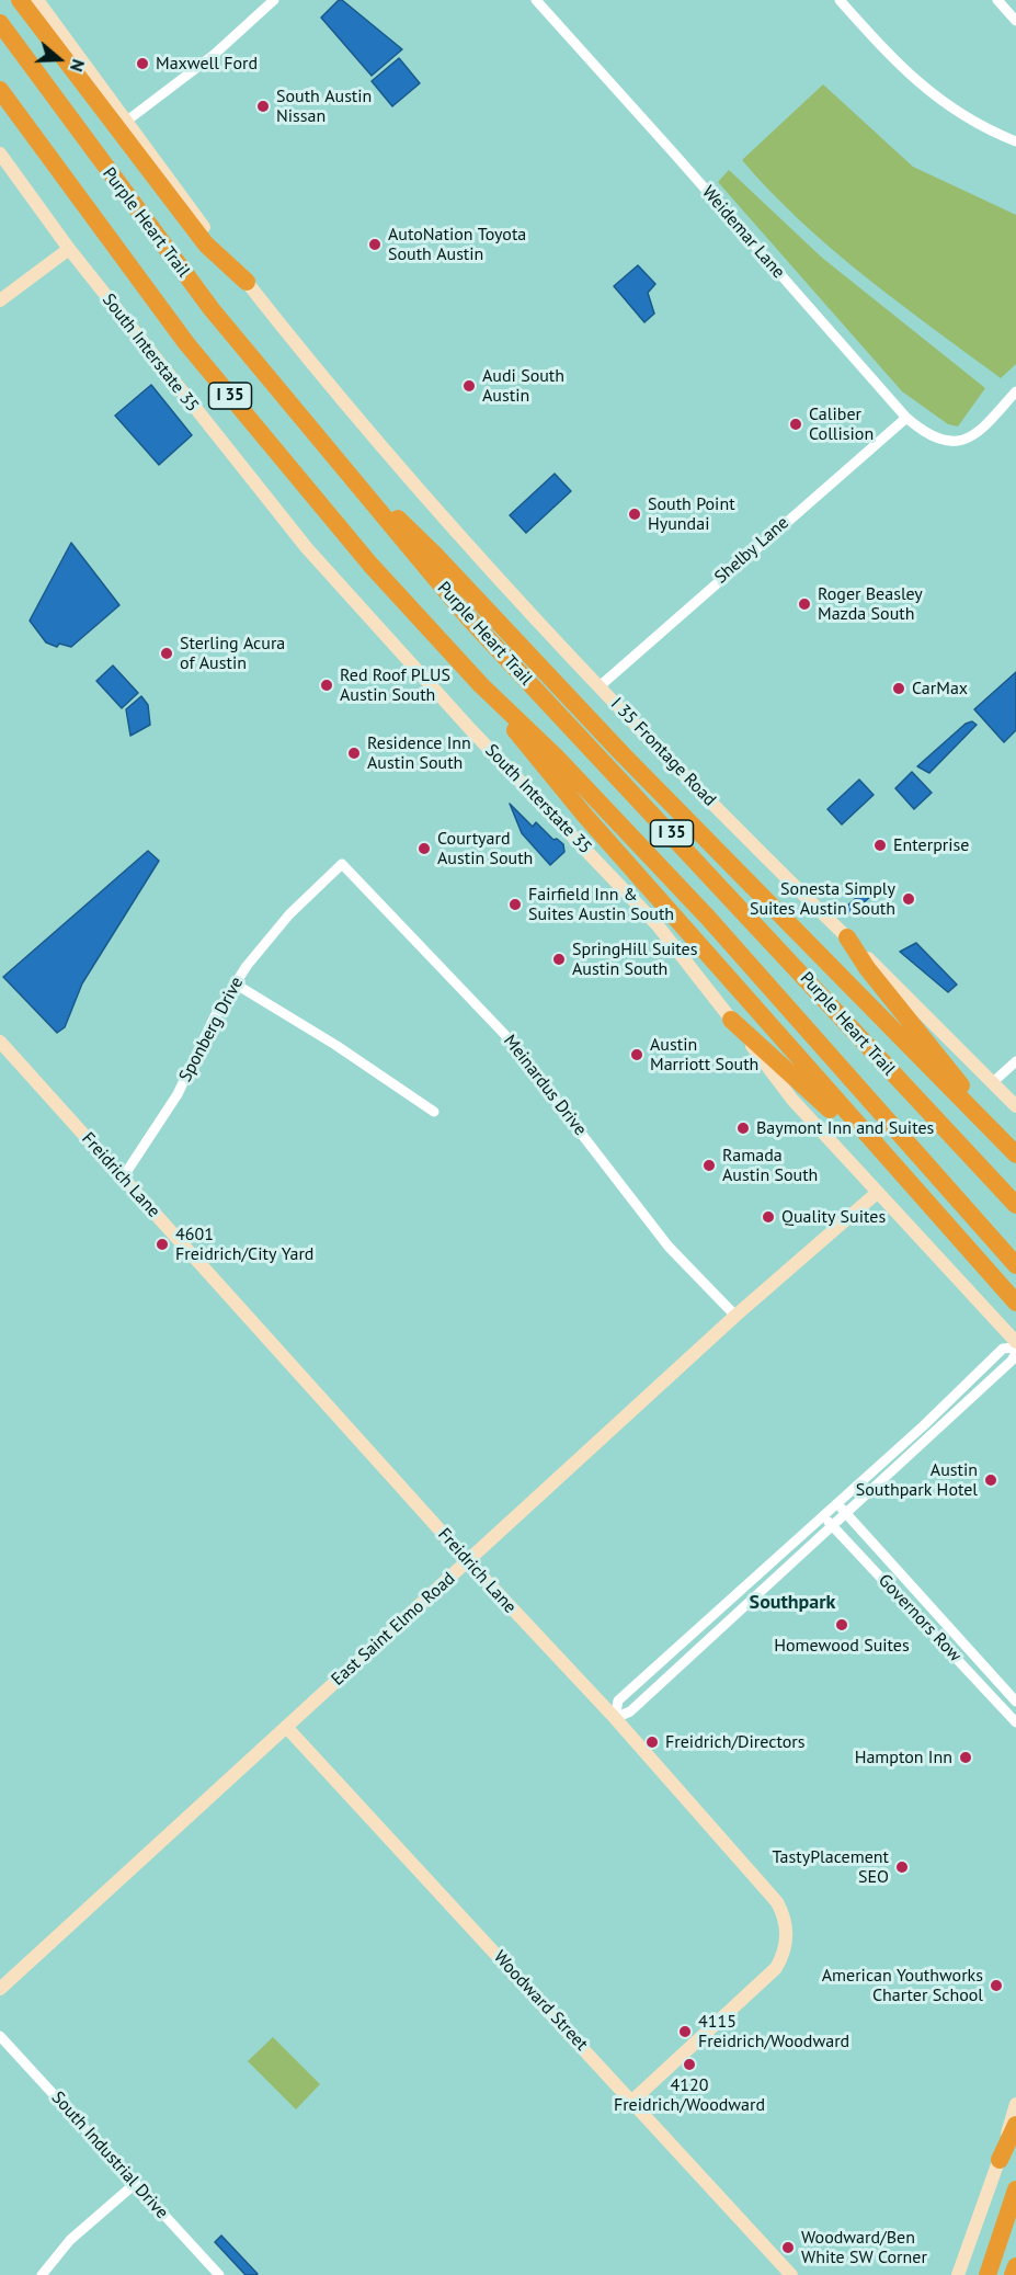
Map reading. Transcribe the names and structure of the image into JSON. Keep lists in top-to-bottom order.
{
  "streets": {
    "highway": ["Purple Heart Trail", "I 35"],
    "street": [
      "Weidemar Lane",
      "South Interstate 35",
      "Shelby Lane",
      "I 35 Frontage Road",
      "Sponberg Drive",
      "Meinardus Drive",
      "Freidrich Lane",
      "Governors Row",
      "East Saint Elmo Road",
      "Woodward Street",
      "South Industrial Drive"
    ]
  },
  "crossings": [
    ["Weidemar Lane", "Shelby Lane"],
    ["South Interstate 35", "East Saint Elmo Road"],
    ["Shelby Lane", "I 35 Frontage Road"],
    ["Sponberg Drive", "Meinardus Drive"],
    ["Sponberg Drive", "Freidrich Lane"],
    ["Meinardus Drive", "East Saint Elmo Road"],
    ["Freidrich Lane", "East Saint Elmo Road"],
    ["Freidrich Lane", "Woodward Street"],
    ["East Saint Elmo Road", "Woodward Street"]
  ],
  "districts": ["Southpark"],
  "places": [
    "Maxwell Ford",
    "South Austin Nissan",
    "AutoNation Toyota South Austin",
    "Audi South Austin",
    "Caliber Collision",
    "South Point Hyundai",
    "Roger Beasley Mazda South",
    "Sterling Acura of Austin",
    "Red Roof PLUS Austin South",
    "CarMax",
    "Residence Inn Austin South",
    "Enterprise",
    "Courtyard Austin South",
    "Sonesta Simply Suites Austin South",
    "Fairfield Inn & Suites Austin South",
    "SpringHill Suites Austin South",
    "Austin Marriott South",
    "Baymont Inn and Suites",
    "Ramada Austin South",
    "Quality Suites",
    "4601 Freidrich/City Yard",
    "Austin Southpark Hotel",
    "Homewood Suites",
    "Freidrich/Directors",
    "Hampton Inn",
    "TastyPlacement SEO",
    "American Youthworks Charter School",
    "4115 Freidrich/Woodward",
    "4120 Freidrich/Woodward",
    "Woodward/Ben White SW Corner"
  ],
  "north": "right"
}
